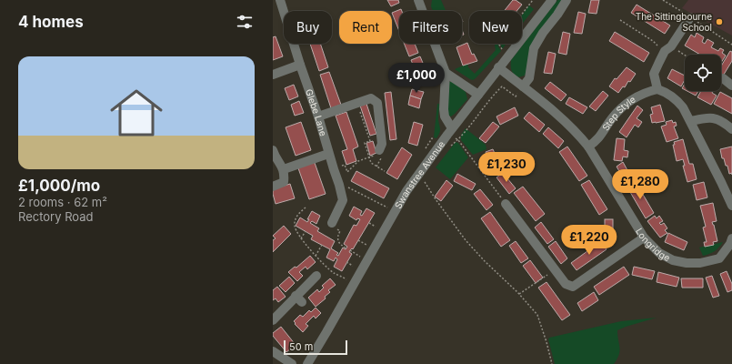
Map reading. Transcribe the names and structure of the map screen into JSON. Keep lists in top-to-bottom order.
{
  "streets": {
    "street": [
      "Glebe Lane",
      "Step Style",
      "Swanstree Avenue",
      "Longridge"
    ]
  },
  "crossings": [
    ["Step Style", "Longridge"],
    ["Swanstree Avenue", "Longridge"]
  ],
  "places": ["The Sittingbourne School"],
  "scale_bar": "50 m",
  "page": {
    "heading": "4 homes",
    "chip": [
      "Buy",
      "Rent",
      "Filters",
      "New"
    ],
    "list": [
      {
        "name": "£1,000/mo",
        "note": "2 rooms · 62 m² · Rectory Road"
      }
    ],
    "price": [
      "£1,000",
      "£1,230",
      "£1,280",
      "£1,220"
    ],
    "scale": "50 m"
  }
}
